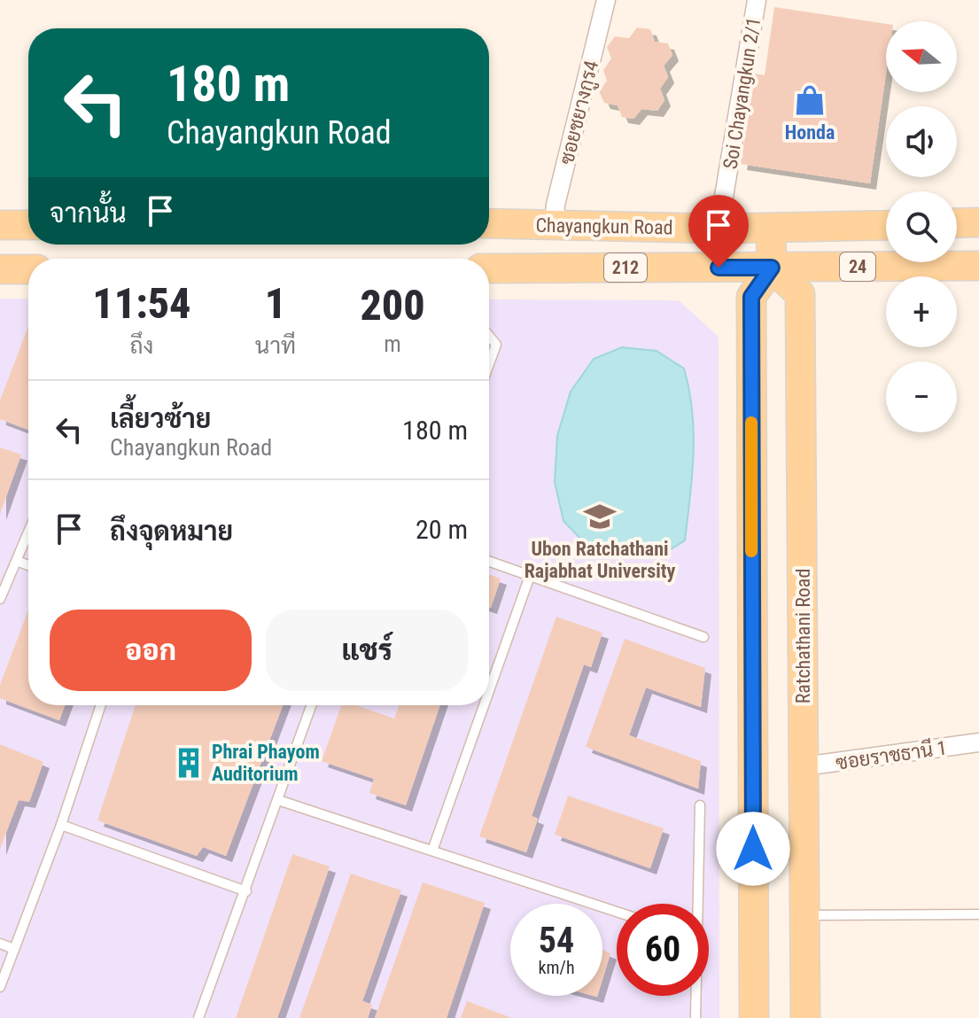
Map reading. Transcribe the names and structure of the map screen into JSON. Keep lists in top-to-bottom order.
{
  "streets": {
    "main road": [
      "Chayangkun Road",
      "24",
      "212",
      "Ratchathani Road"
    ],
    "street": ["Soi Chayangkun 2/1", "ซอยชยางกูร4", "ซอยราชธานี 1"]
  },
  "crossings": [
    ["Soi Chayangkun 2/1", "Chayangkun Road"],
    ["ซอยชยางกูร4", "Chayangkun Road"],
    ["Chayangkun Road", "Ratchathani Road"],
    ["Ratchathani Road", "ซอยราชธานี 1"]
  ],
  "places": {
    "shop": ["Honda"],
    "school or university": ["Ubon Ratchathani Rajabhat University"],
    "building": ["Phrai Phayom Auditorium"]
  },
  "north": "left",
  "page": {
    "map_buttons": ["+", "−"],
    "turn": ["180 m", "Chayangkun Road"],
    "then": "จากนั้น",
    "eta": [
      "11:54",
      "ถึง",
      "1",
      "นาที",
      "200",
      "m"
    ],
    "list": [
      {
        "name": "เลี้ยวซ้าย",
        "note": "Chayangkun Road",
        "value": "180 m"
      },
      {
        "name": "ถึงจุดหมาย",
        "value": "20 m"
      }
    ],
    "buttons": ["ออก", "แชร์"],
    "speed": "54 km/h",
    "limit": "60"
  }
}
